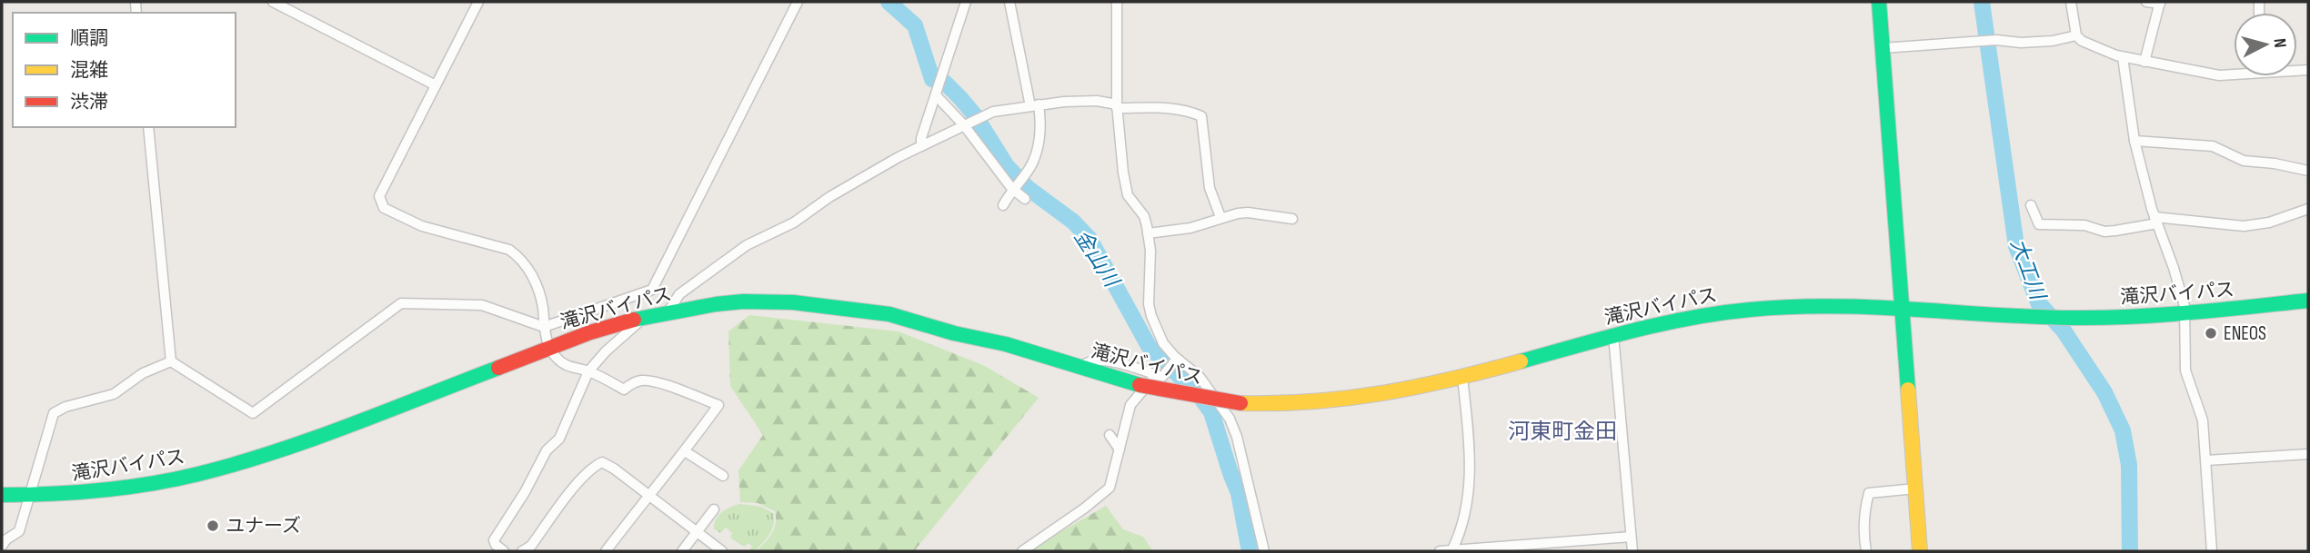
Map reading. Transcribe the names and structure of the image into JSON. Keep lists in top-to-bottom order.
{
  "streets": {
    "main road": ["滝沢バイパス"]
  },
  "districts": ["河東町金田"],
  "water": ["金山川", "大工川"],
  "places": ["ENEOS", "ユナーズ"],
  "legend": ["順調", "混雑", "渋滞"],
  "north": "right"
}
